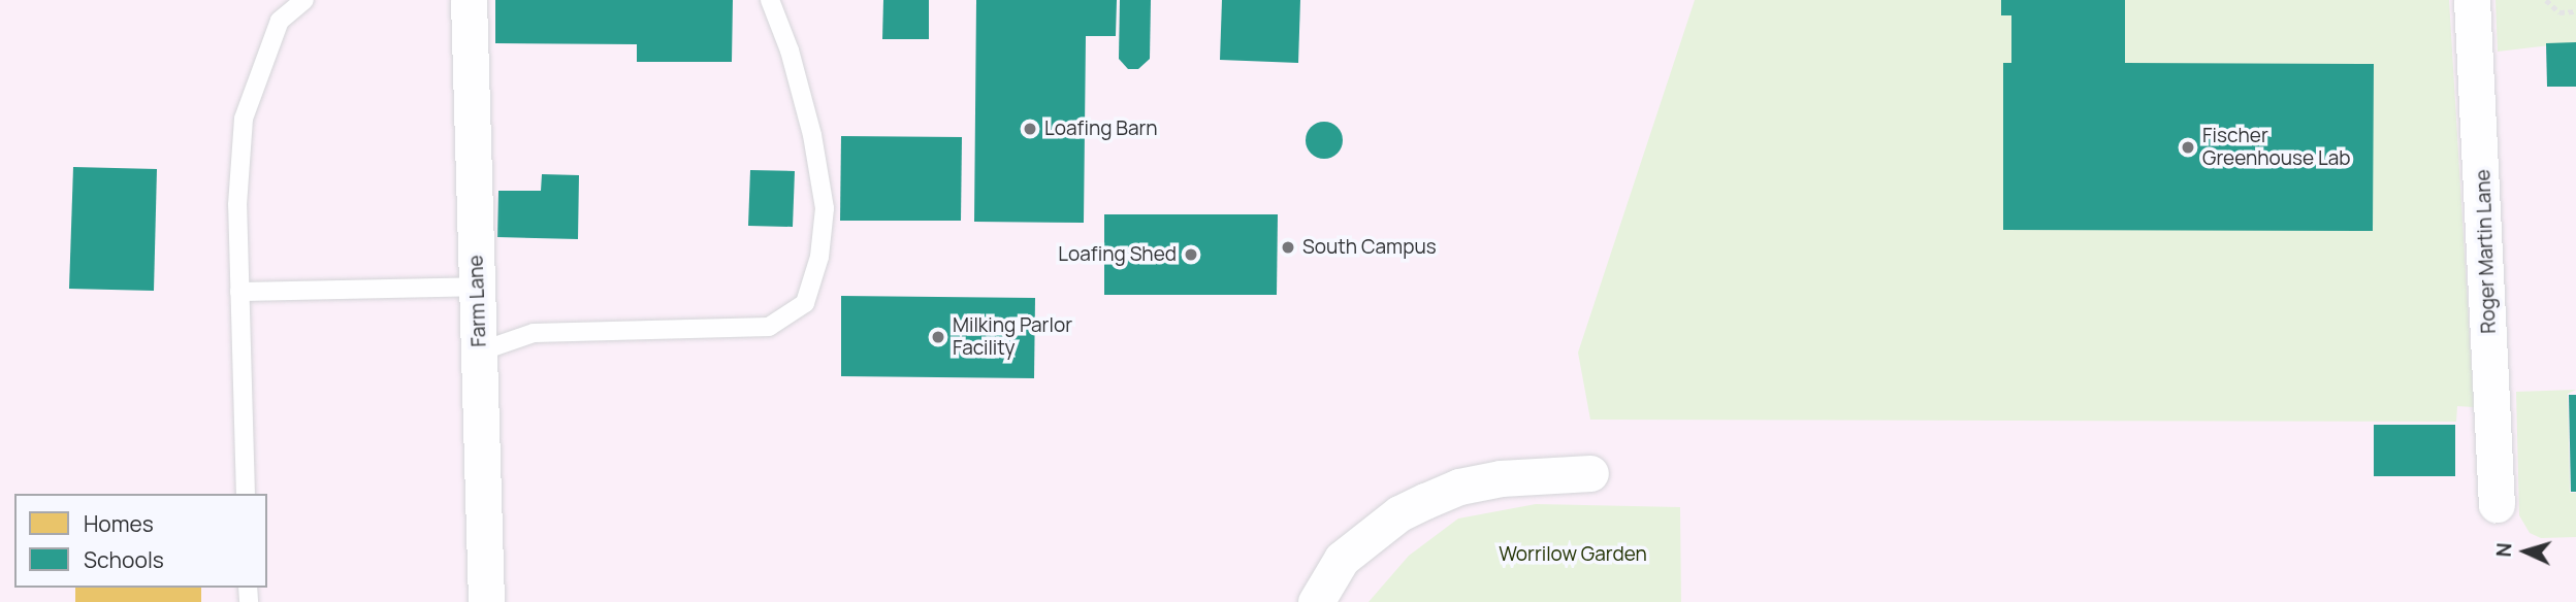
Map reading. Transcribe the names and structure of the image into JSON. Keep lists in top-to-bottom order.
{
  "streets": {
    "street": ["Roger Martin Lane", "Farm Lane"]
  },
  "parks": ["Worrilow Garden"],
  "places": [
    "Loafing Barn",
    "Fischer Greenhouse Lab",
    "South Campus",
    "Loafing Shed",
    "Milking Parlor Facility"
  ],
  "legend": ["Homes", "Schools"],
  "north": "left"
}
